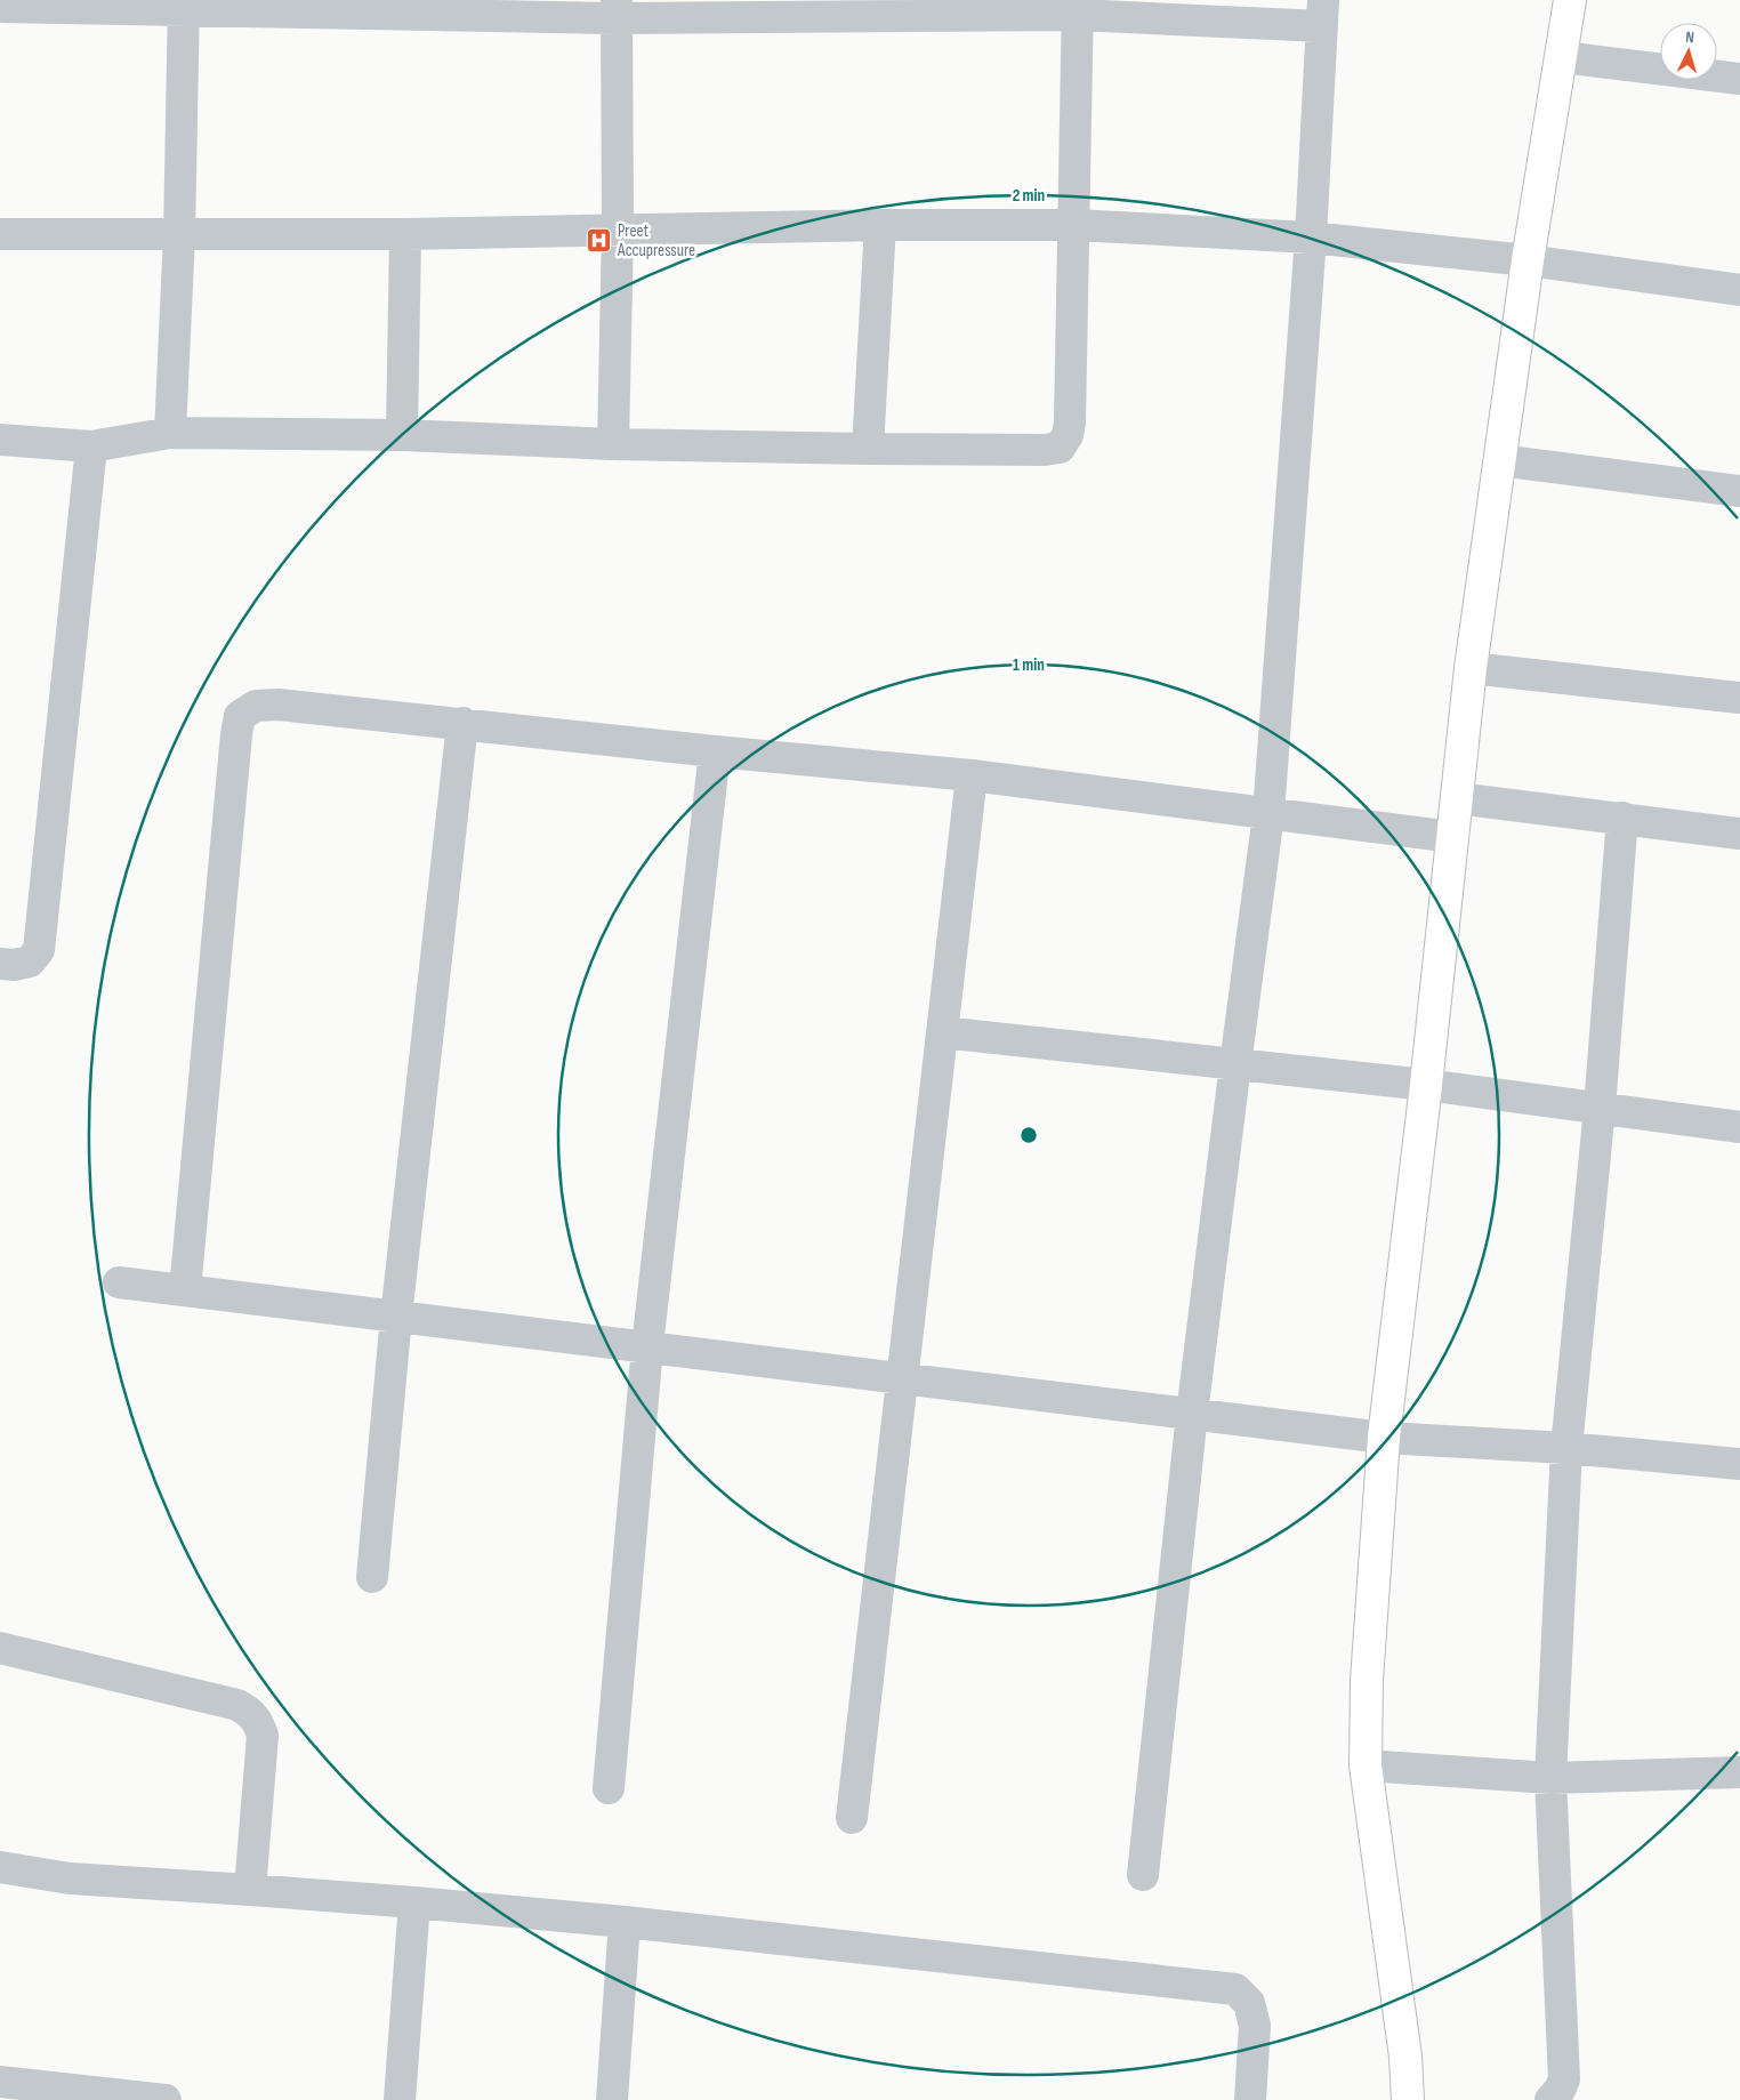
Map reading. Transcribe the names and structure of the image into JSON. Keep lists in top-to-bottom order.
{
  "places": {
    "hospital": ["Preet Accupressure"]
  },
  "north": "top",
  "rings": ["2 min", "1 min"]
}
